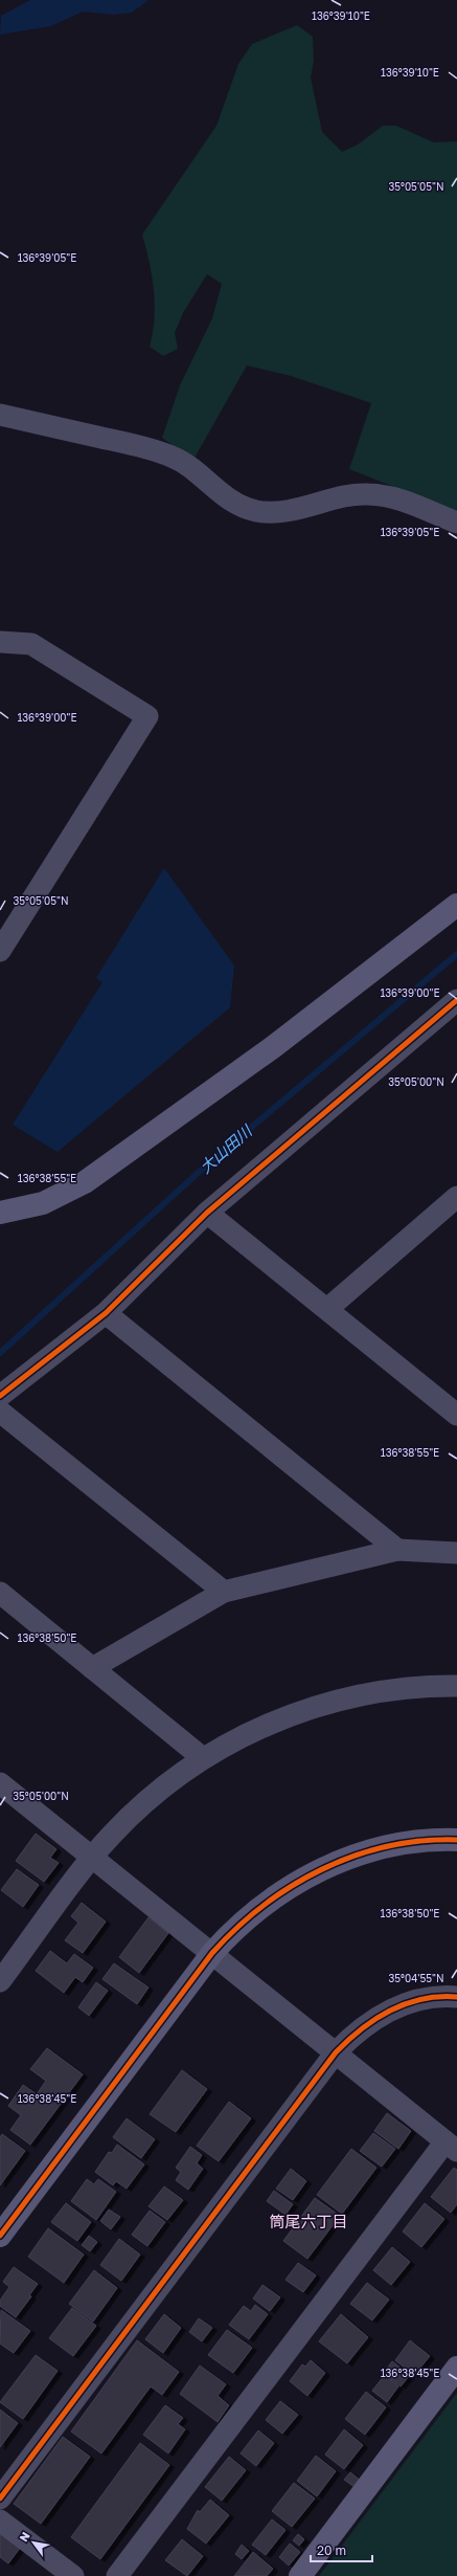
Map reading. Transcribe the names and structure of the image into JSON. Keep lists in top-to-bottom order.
{
  "districts": ["筒尾六丁目"],
  "water": ["大山田川"],
  "scale_bar": "20 m",
  "north": "top left",
  "coordinates": [
    "136°39'10\"E",
    "35°05'05\"N",
    "136°39'05\"E",
    "136°39'00\"E",
    "35°05'00\"N",
    "136°38'55\"E",
    "136°38'50\"E",
    "35°04'55\"N",
    "136°38'45\"E"
  ]
}
